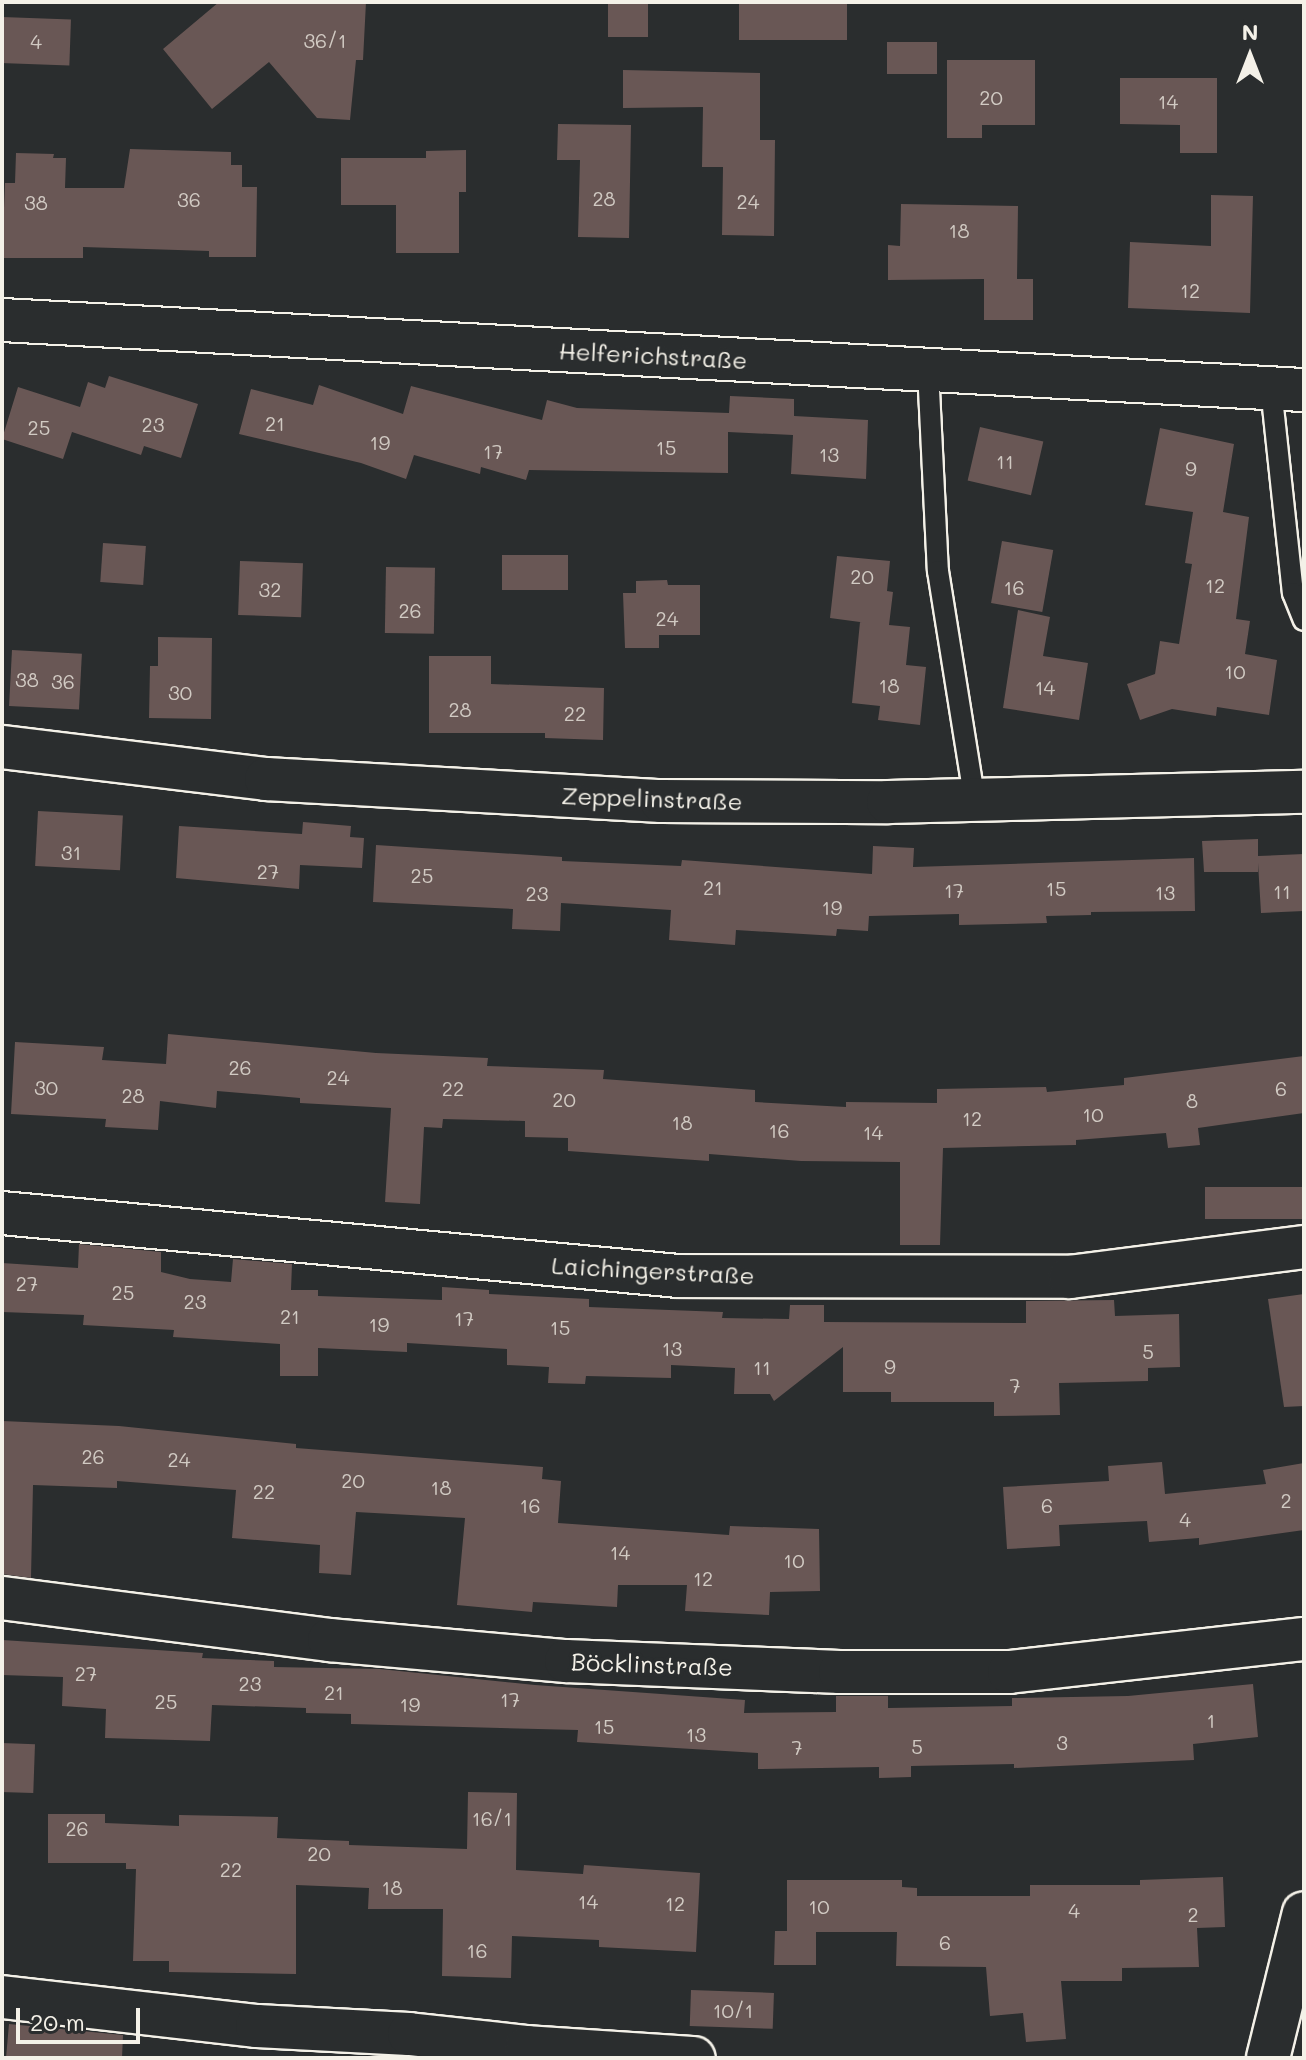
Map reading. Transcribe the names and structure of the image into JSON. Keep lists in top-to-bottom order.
{
  "streets": {
    "street": [
      "Helferichstraße",
      "Zeppelinstraße",
      "Laichingerstraße",
      "Böcklinstraße"
    ]
  },
  "house_numbers": [
    "36/1",
    "4",
    "20",
    "14",
    "28",
    "36",
    "24",
    "38",
    "18",
    "12",
    "21",
    "23",
    "25",
    "19",
    "15",
    "17",
    "13",
    "11",
    "9",
    "20",
    "12",
    "16",
    "32",
    "26",
    "24",
    "10",
    "38",
    "36",
    "18",
    "14",
    "30",
    "28",
    "22",
    "31",
    "27",
    "25",
    "21",
    "15",
    "17",
    "11",
    "13",
    "23",
    "19",
    "26",
    "24",
    "30",
    "22",
    "6",
    "28",
    "20",
    "8",
    "10",
    "12",
    "18",
    "16",
    "14",
    "27",
    "25",
    "23",
    "21",
    "17",
    "19",
    "15",
    "13",
    "5",
    "9",
    "11",
    "7",
    "26",
    "24",
    "20",
    "18",
    "22",
    "2",
    "16",
    "6",
    "4",
    "14",
    "10",
    "12",
    "27",
    "23",
    "21",
    "17",
    "25",
    "19",
    "1",
    "15",
    "13",
    "3",
    "5",
    "7",
    "16/1",
    "26",
    "20",
    "22",
    "18",
    "14",
    "12",
    "10",
    "4",
    "2",
    "6",
    "16",
    "10/1"
  ],
  "scale_bar": "20 m",
  "north": "top"
}
